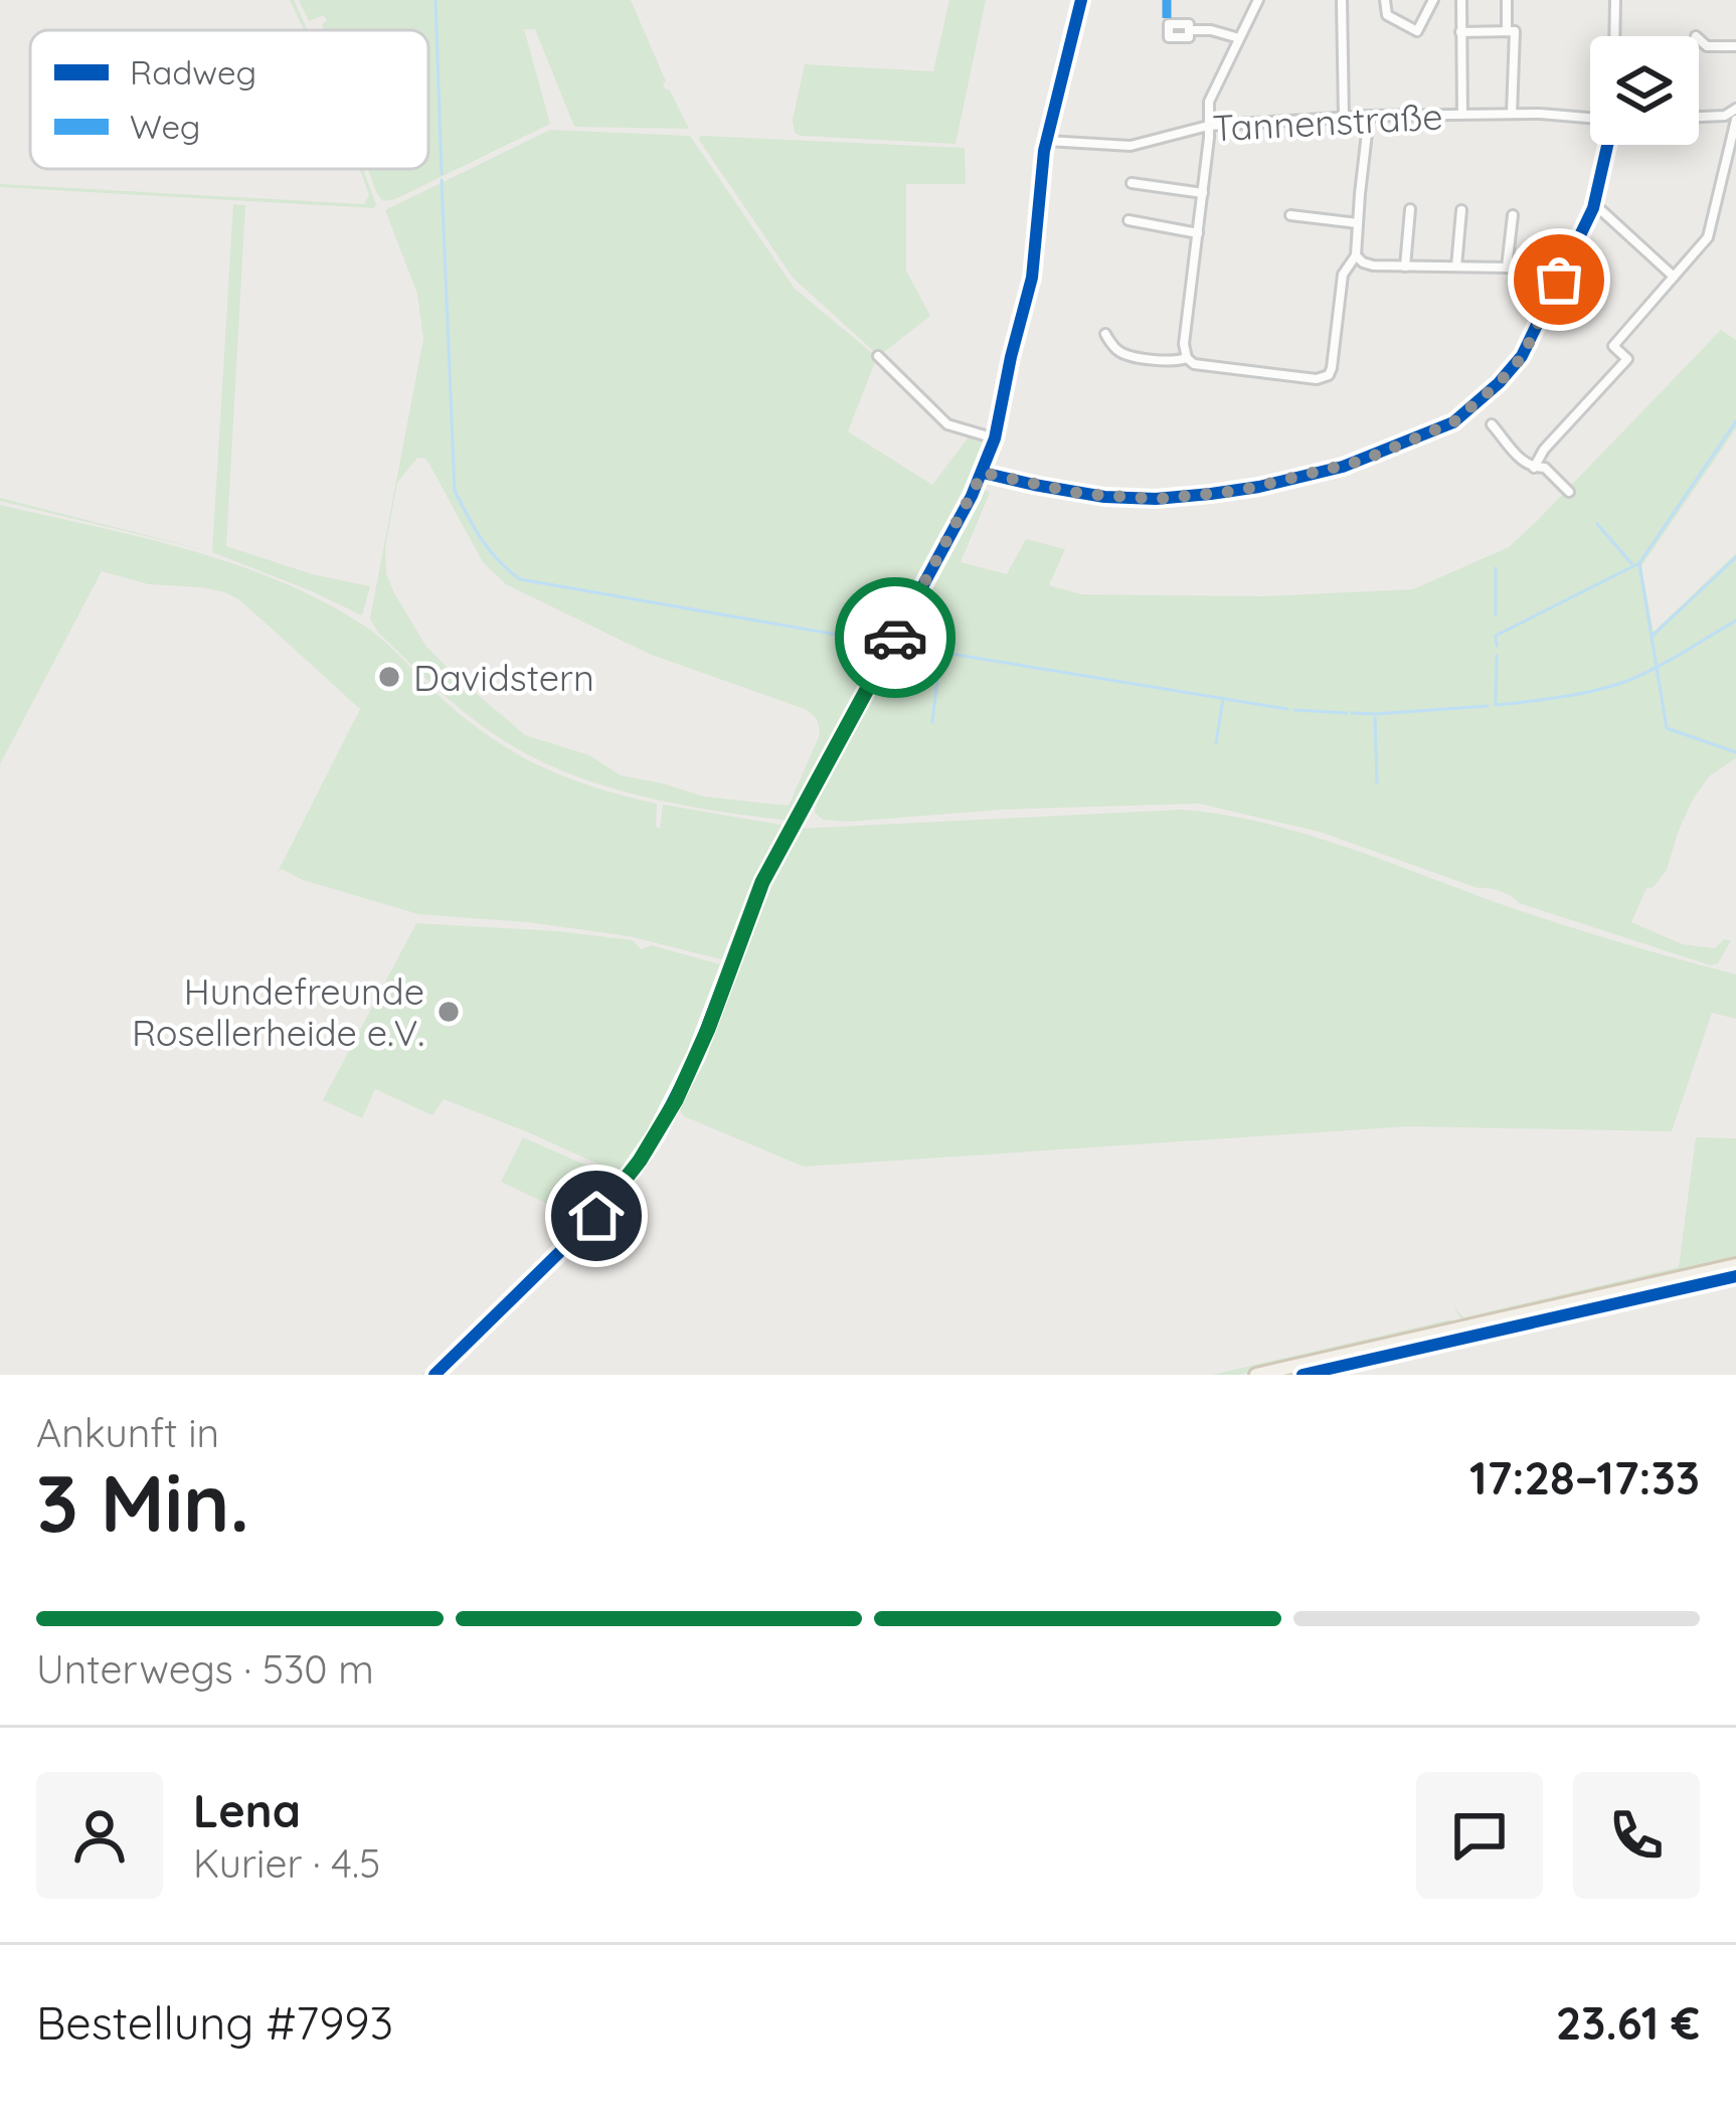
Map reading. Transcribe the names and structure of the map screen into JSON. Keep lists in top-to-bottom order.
{
  "streets": {
    "street": ["Tannenstraße"]
  },
  "places": ["Davidstern", "Hundefreunde Rosellerheide e.V."],
  "legend": ["Radweg", "Weg"],
  "page": {
    "heading": ["3 Min.", "Ankunft in", "17:28–17:33"],
    "panel": [
      "Lena",
      "Kurier · 4.5",
      "Bestellung #7993",
      "23.61 €"
    ],
    "bar": "Unterwegs · 530 m"
  }
}
